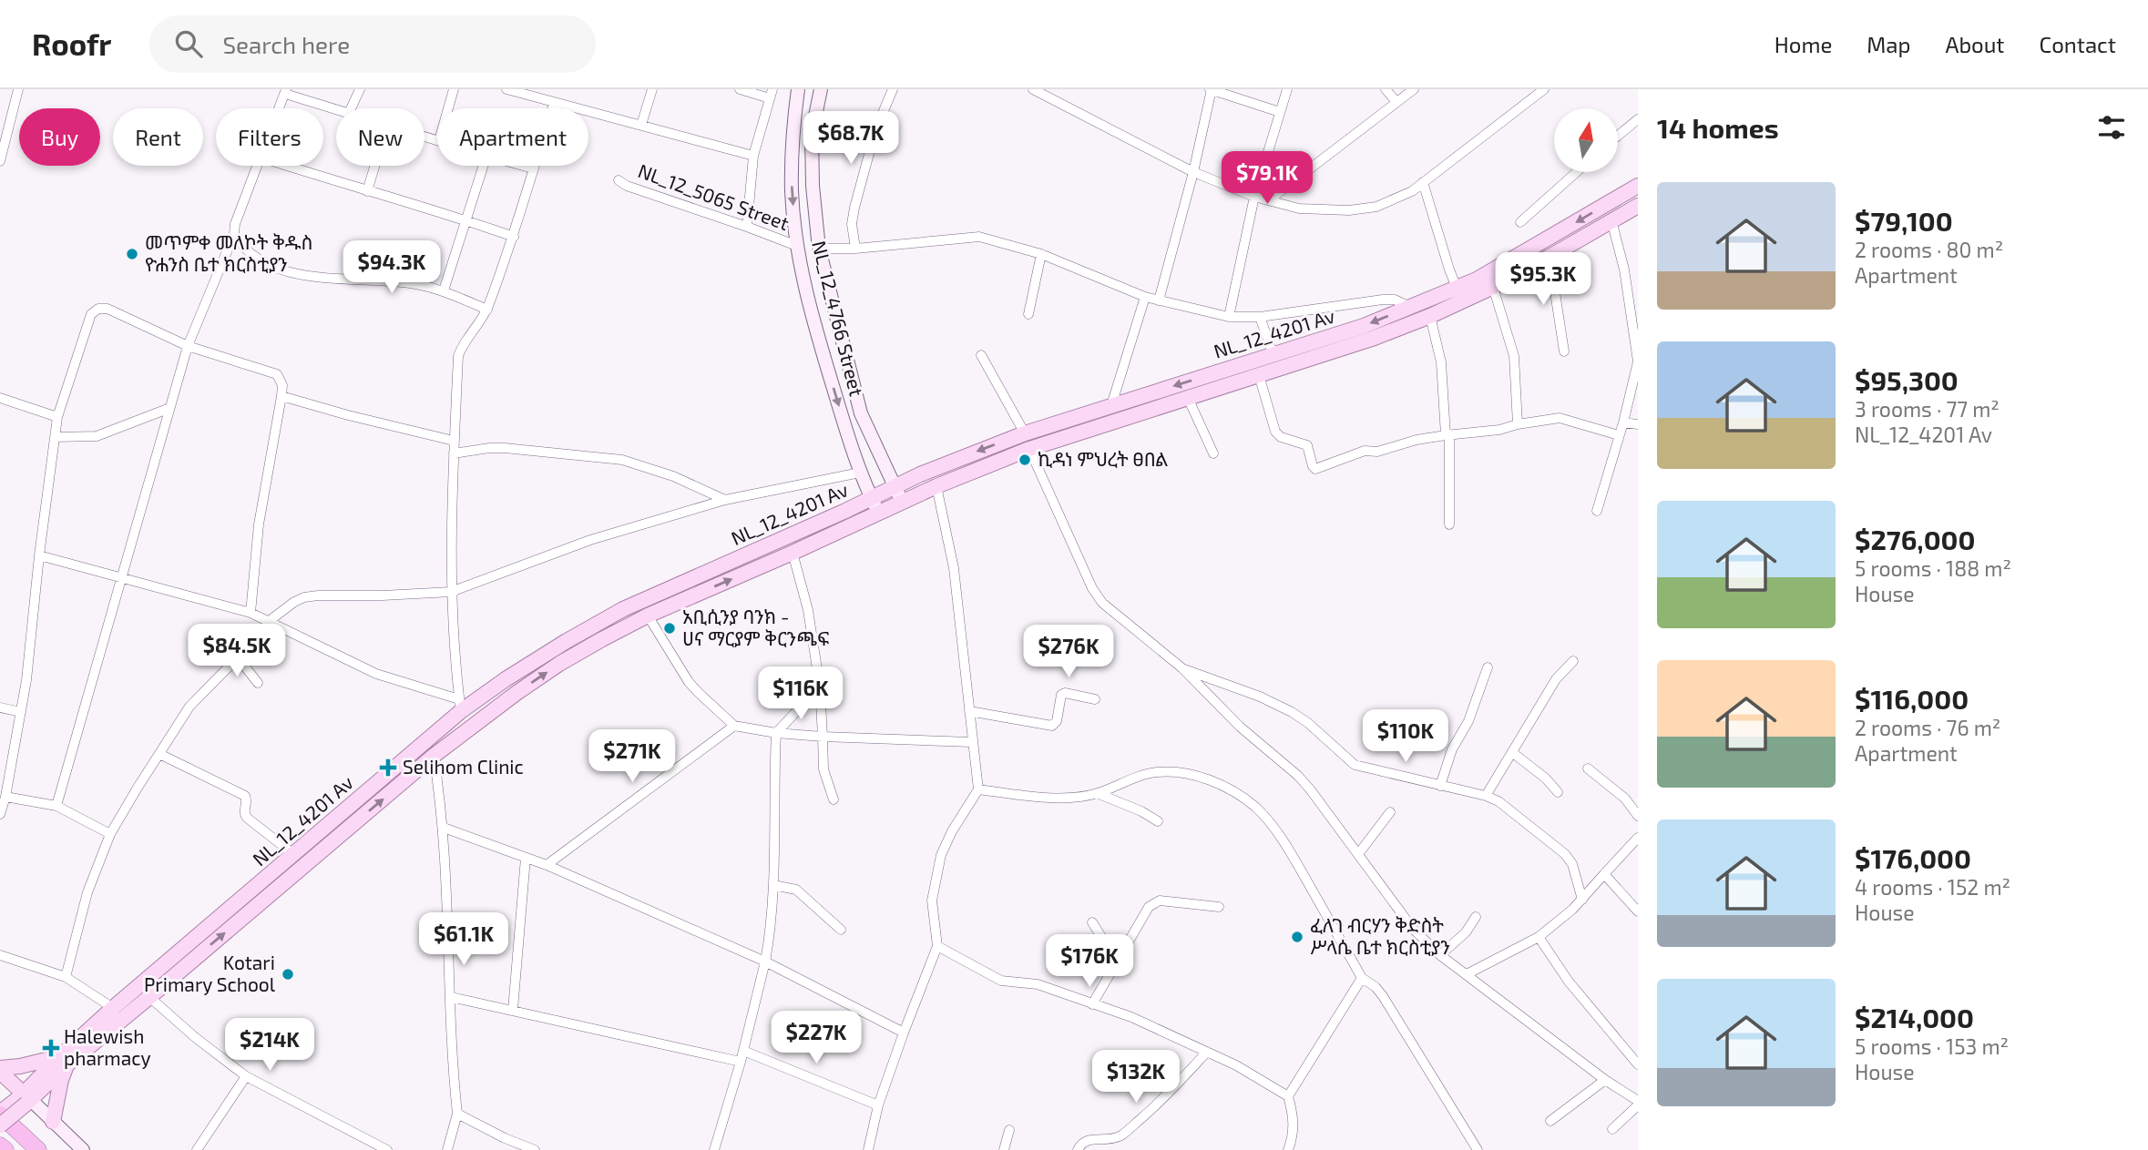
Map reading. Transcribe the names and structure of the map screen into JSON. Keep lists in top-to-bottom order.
{
  "streets": {
    "main road": ["NL_12_4201 Av"],
    "street": ["NL_12_5065 Street", "NL_12_4766 Street"]
  },
  "crossings": [
    ["NL_12_5065 Street", "NL_12_4766 Street"],
    ["NL_12_4766 Street", "NL_12_4201 Av"]
  ],
  "places": {
    "other": [
      "መጥምቀ መለኮት ቅዱስ ዮሐንስ ቤተ ክርስቲያን",
      "ኪዳነ ምህረት ፀበል",
      "አቢሲንያ ባንክ - ሀና ማርያም ቅርንጫፍ",
      "ፈለገ ብርሃን ቅድስት ሥላሴ ቤተ ክርስቲያን",
      "Kotari Primary School"
    ],
    "health": ["Selihom Clinic", "Halewish pharmacy"]
  },
  "north": "top",
  "page": {
    "header": "Roofr",
    "search": "Search here",
    "nav": [
      "Home",
      "Map",
      "About",
      "Contact"
    ],
    "heading": "14 homes",
    "chip": [
      "Buy",
      "Rent",
      "Filters",
      "New",
      "Apartment"
    ],
    "price": [
      "$68.7K",
      "$79.1K",
      "$94.3K",
      "$95.3K",
      "$84.5K",
      "$276K",
      "$116K",
      "$110K",
      "$271K",
      "$61.1K",
      "$176K",
      "$227K",
      "$214K",
      "$132K"
    ],
    "list": [
      {
        "name": "$79,100",
        "note": "2 rooms · 80 m² · Apartment"
      },
      {
        "name": "$95,300",
        "note": "3 rooms · 77 m² · NL_12_4201 Av"
      },
      {
        "name": "$276,000",
        "note": "5 rooms · 188 m² · House"
      },
      {
        "name": "$116,000",
        "note": "2 rooms · 76 m² · Apartment"
      },
      {
        "name": "$176,000",
        "note": "4 rooms · 152 m² · House"
      },
      {
        "name": "$214,000",
        "note": "5 rooms · 153 m² · House"
      }
    ]
  }
}
